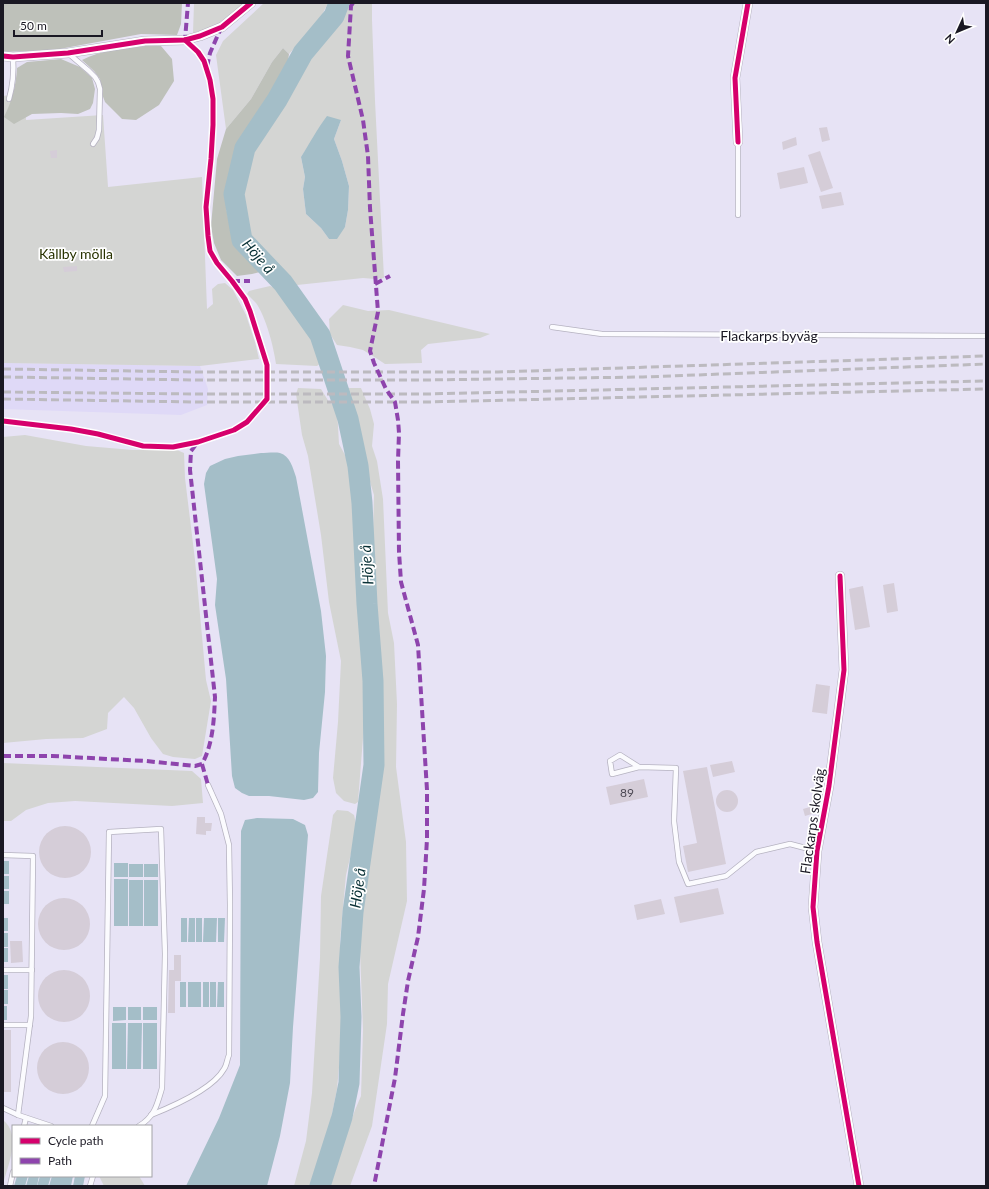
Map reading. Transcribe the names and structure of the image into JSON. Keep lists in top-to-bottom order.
{
  "streets": {
    "street": ["Flackarps skolväg"],
    "lane": ["Flackarps byväg"]
  },
  "water": ["Höje å"],
  "parks": ["Källby mölla"],
  "house_numbers": ["89"],
  "legend": ["Cycle path", "Path"],
  "scale_bar": "50 m",
  "north": "bottom left"
}
